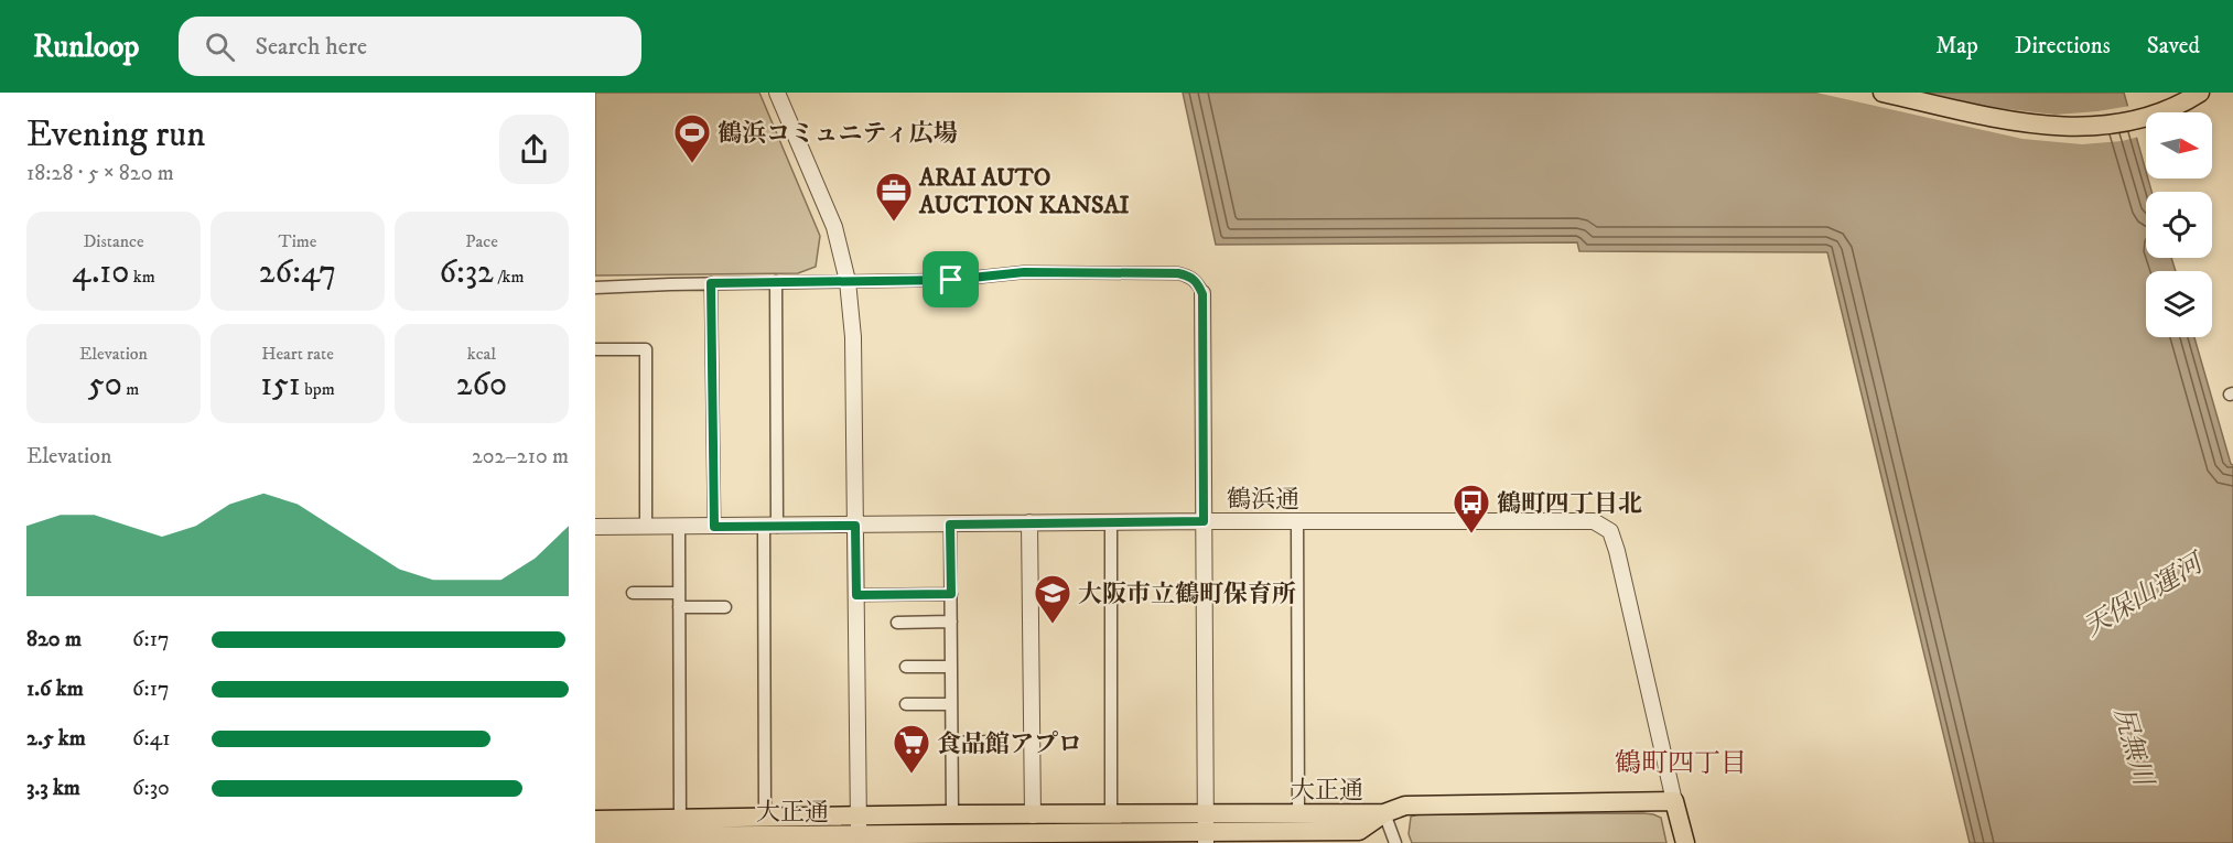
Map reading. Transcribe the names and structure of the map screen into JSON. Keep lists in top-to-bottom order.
{
  "streets": {
    "main road": ["大正通"],
    "street": ["鶴浜通"]
  },
  "districts": ["鶴町四丁目"],
  "water": ["天保山運河", "尻無川"],
  "places": {
    "sports": ["鶴浜コミュニティ広場"],
    "office": ["ARAI AUTO AUCTION KANSAI"],
    "bus stop": ["鶴町四丁目北"],
    "school or university": ["大阪市立鶴町保育所"],
    "supermarket": ["食品館アプロ"]
  },
  "north": "right",
  "page": {
    "header": "Runloop",
    "search": "Search here",
    "nav": ["Map", "Directions", "Saved"],
    "heading": ["Evening run", "18:28 · 5 × 820 m"],
    "stats": [
      ["Distance", "4.10 km"],
      ["Time", "26:47"],
      ["Pace", "6:32 /km"],
      ["Elevation", "50 m"],
      ["Heart rate", "151 bpm"],
      ["kcal", "260"]
    ],
    "chart": ["Elevation", "202–210 m"],
    "list": [
      {
        "name": "820 m",
        "note": "6:17"
      },
      {
        "name": "1.6 km",
        "note": "6:17"
      },
      {
        "name": "2.5 km",
        "note": "6:41"
      },
      {
        "name": "3.3 km",
        "note": "6:30"
      }
    ]
  }
}
